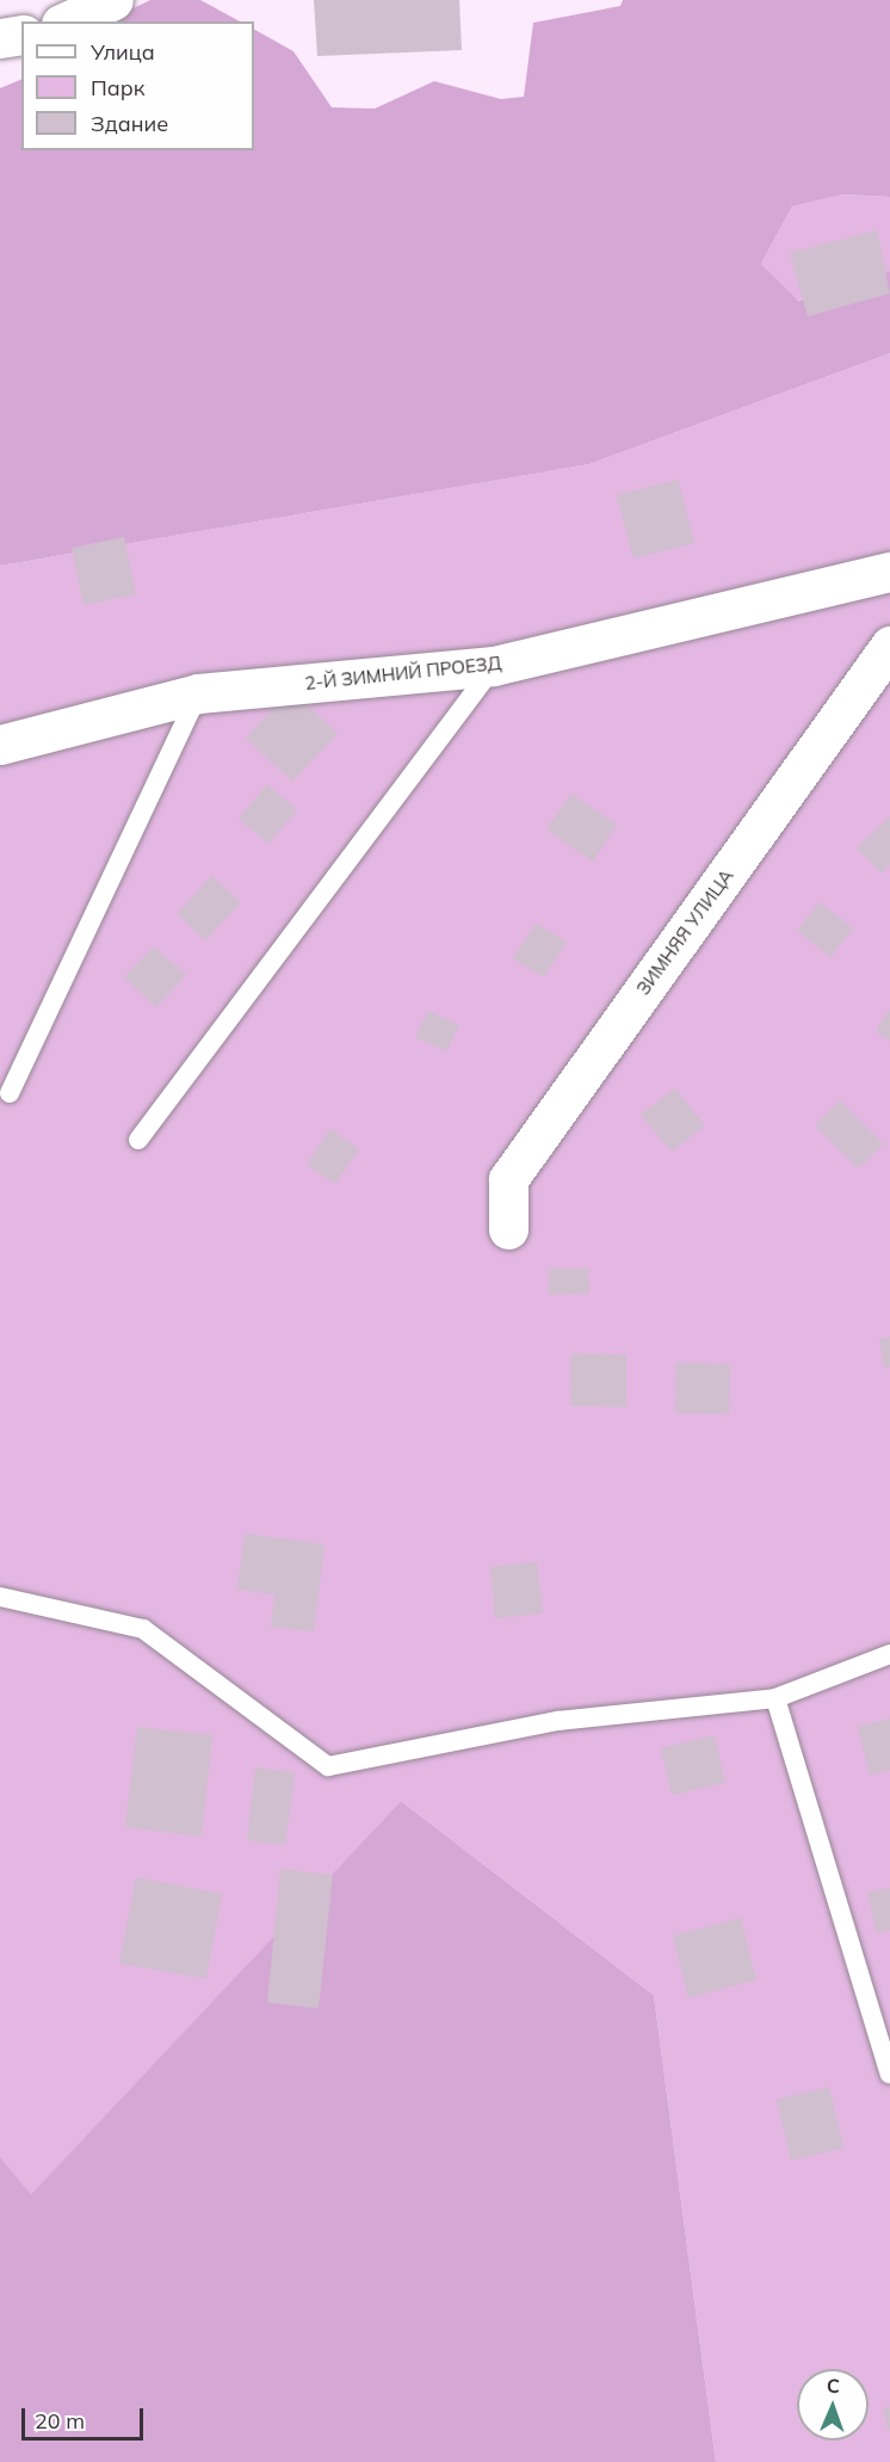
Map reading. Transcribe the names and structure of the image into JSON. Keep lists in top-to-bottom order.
{
  "streets": {
    "street": ["2-Й ЗИМНИЙ ПРОЕЗД", "ЗИМНЯЯ УЛИЦА"]
  },
  "legend": ["Улица", "Парк", "Здание"],
  "scale_bar": "20 m",
  "north": "top"
}
